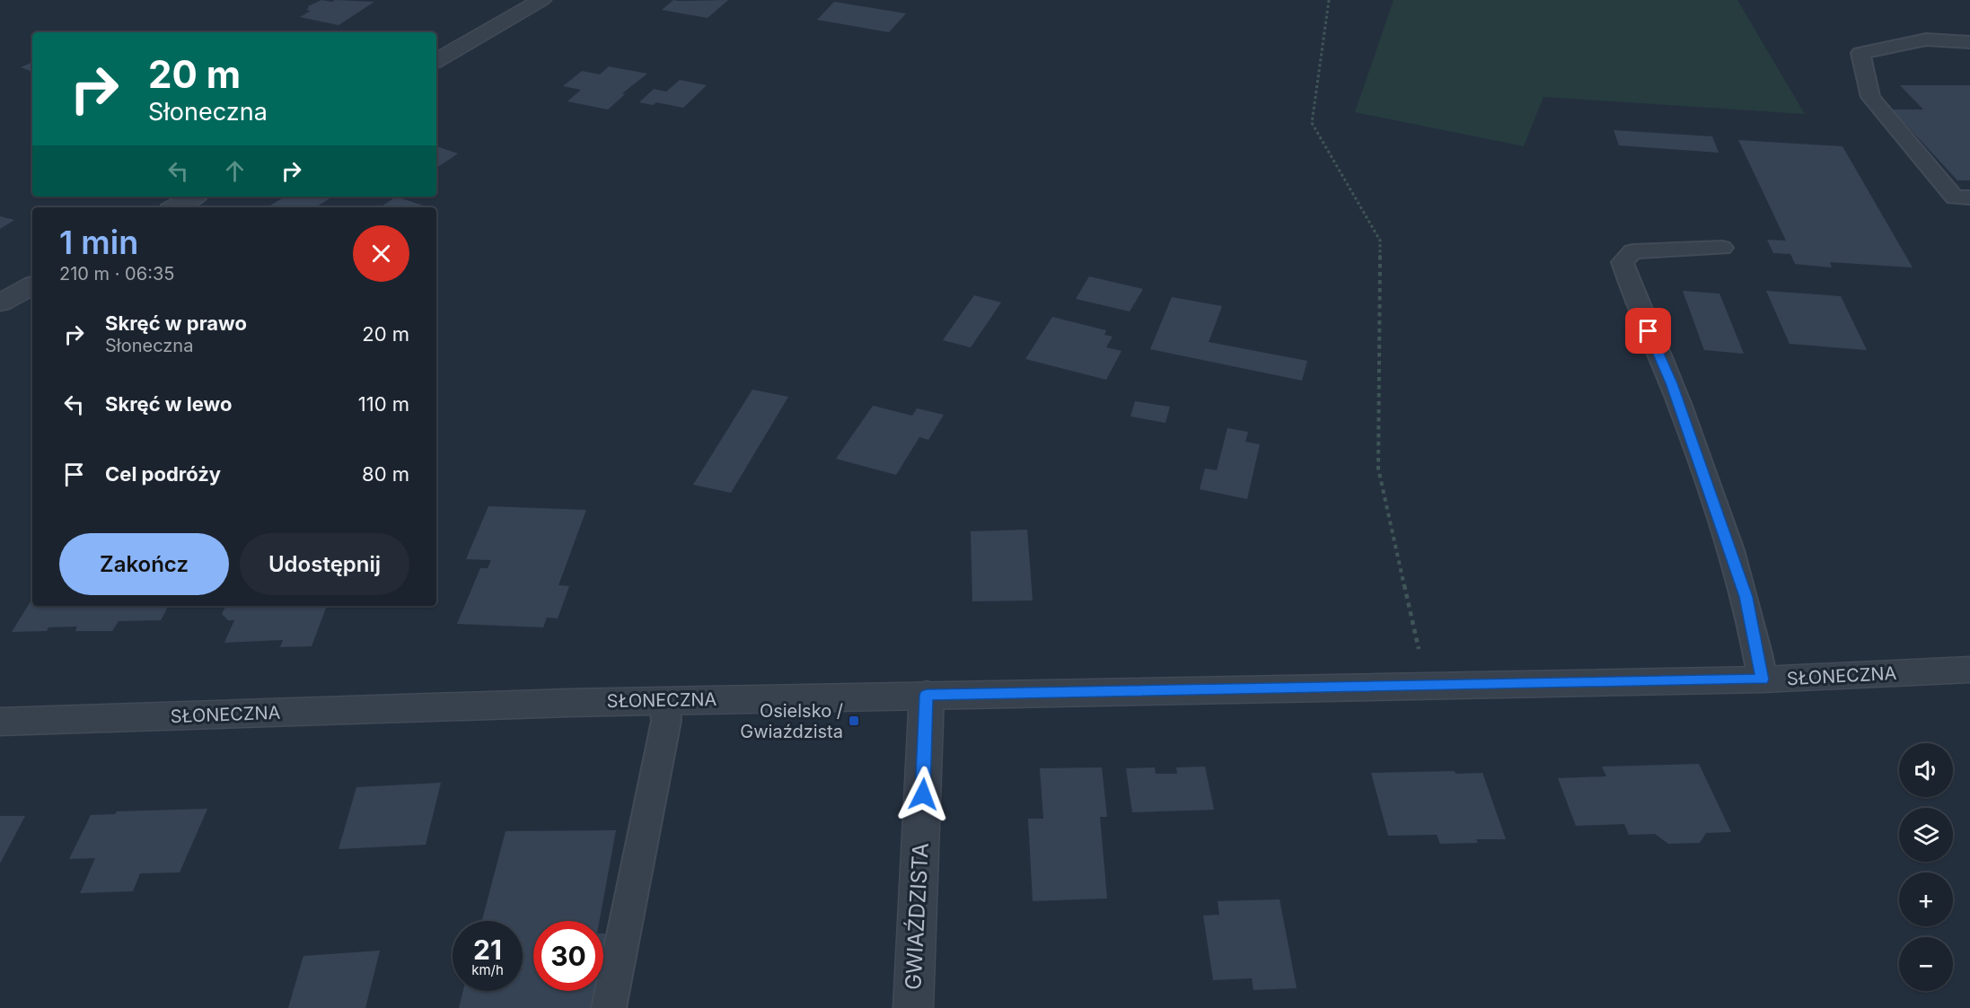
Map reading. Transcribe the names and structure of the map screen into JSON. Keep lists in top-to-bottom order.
{
  "streets": {
    "street": ["SŁONECZNA", "GWIAŹDZISTA"]
  },
  "crossings": [
    ["SŁONECZNA", "GWIAŹDZISTA"]
  ],
  "places": {
    "transit": ["Osielsko / Gwiaździsta"]
  },
  "page": {
    "turn": ["20 m", "Słoneczna"],
    "heading": ["1 min", "210 m · 06:35"],
    "list": [
      {
        "name": "Skręć w prawo",
        "note": "Słoneczna",
        "value": "20 m"
      },
      {
        "name": "Skręć w lewo",
        "value": "110 m"
      },
      {
        "name": "Cel podróży",
        "value": "80 m"
      }
    ],
    "buttons": ["Zakończ", "Udostępnij"],
    "map_buttons": ["+", "−"],
    "speed": "21 km/h",
    "limit": "30"
  }
}
